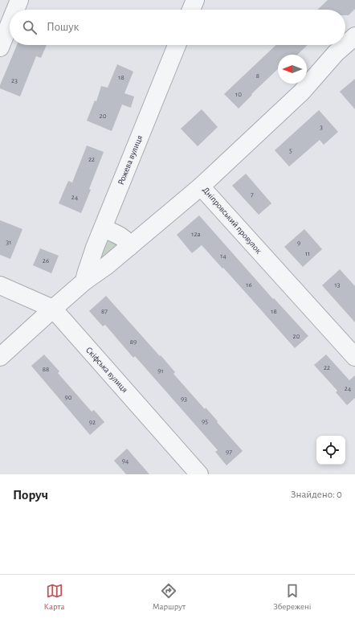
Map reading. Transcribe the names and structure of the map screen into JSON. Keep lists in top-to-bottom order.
{
  "streets": {
    "street": ["Рожева вулиця", "Дніпровський провулок", "Скіфська вулиця"]
  },
  "house_numbers": [
    "8",
    "18",
    "23",
    "10",
    "20",
    "3",
    "5",
    "22",
    "7",
    "24",
    "12а",
    "31",
    "9",
    "11",
    "14",
    "26",
    "16",
    "13",
    "87",
    "18",
    "20",
    "89",
    "22",
    "88",
    "91",
    "24",
    "90",
    "93",
    "95",
    "92",
    "97",
    "94"
  ],
  "north": "left",
  "page": {
    "search": "Пошук",
    "heading": ["Поруч", "Знайдено: 0"],
    "nav": ["Карта", "Маршрут", "Збережені"]
  }
}
